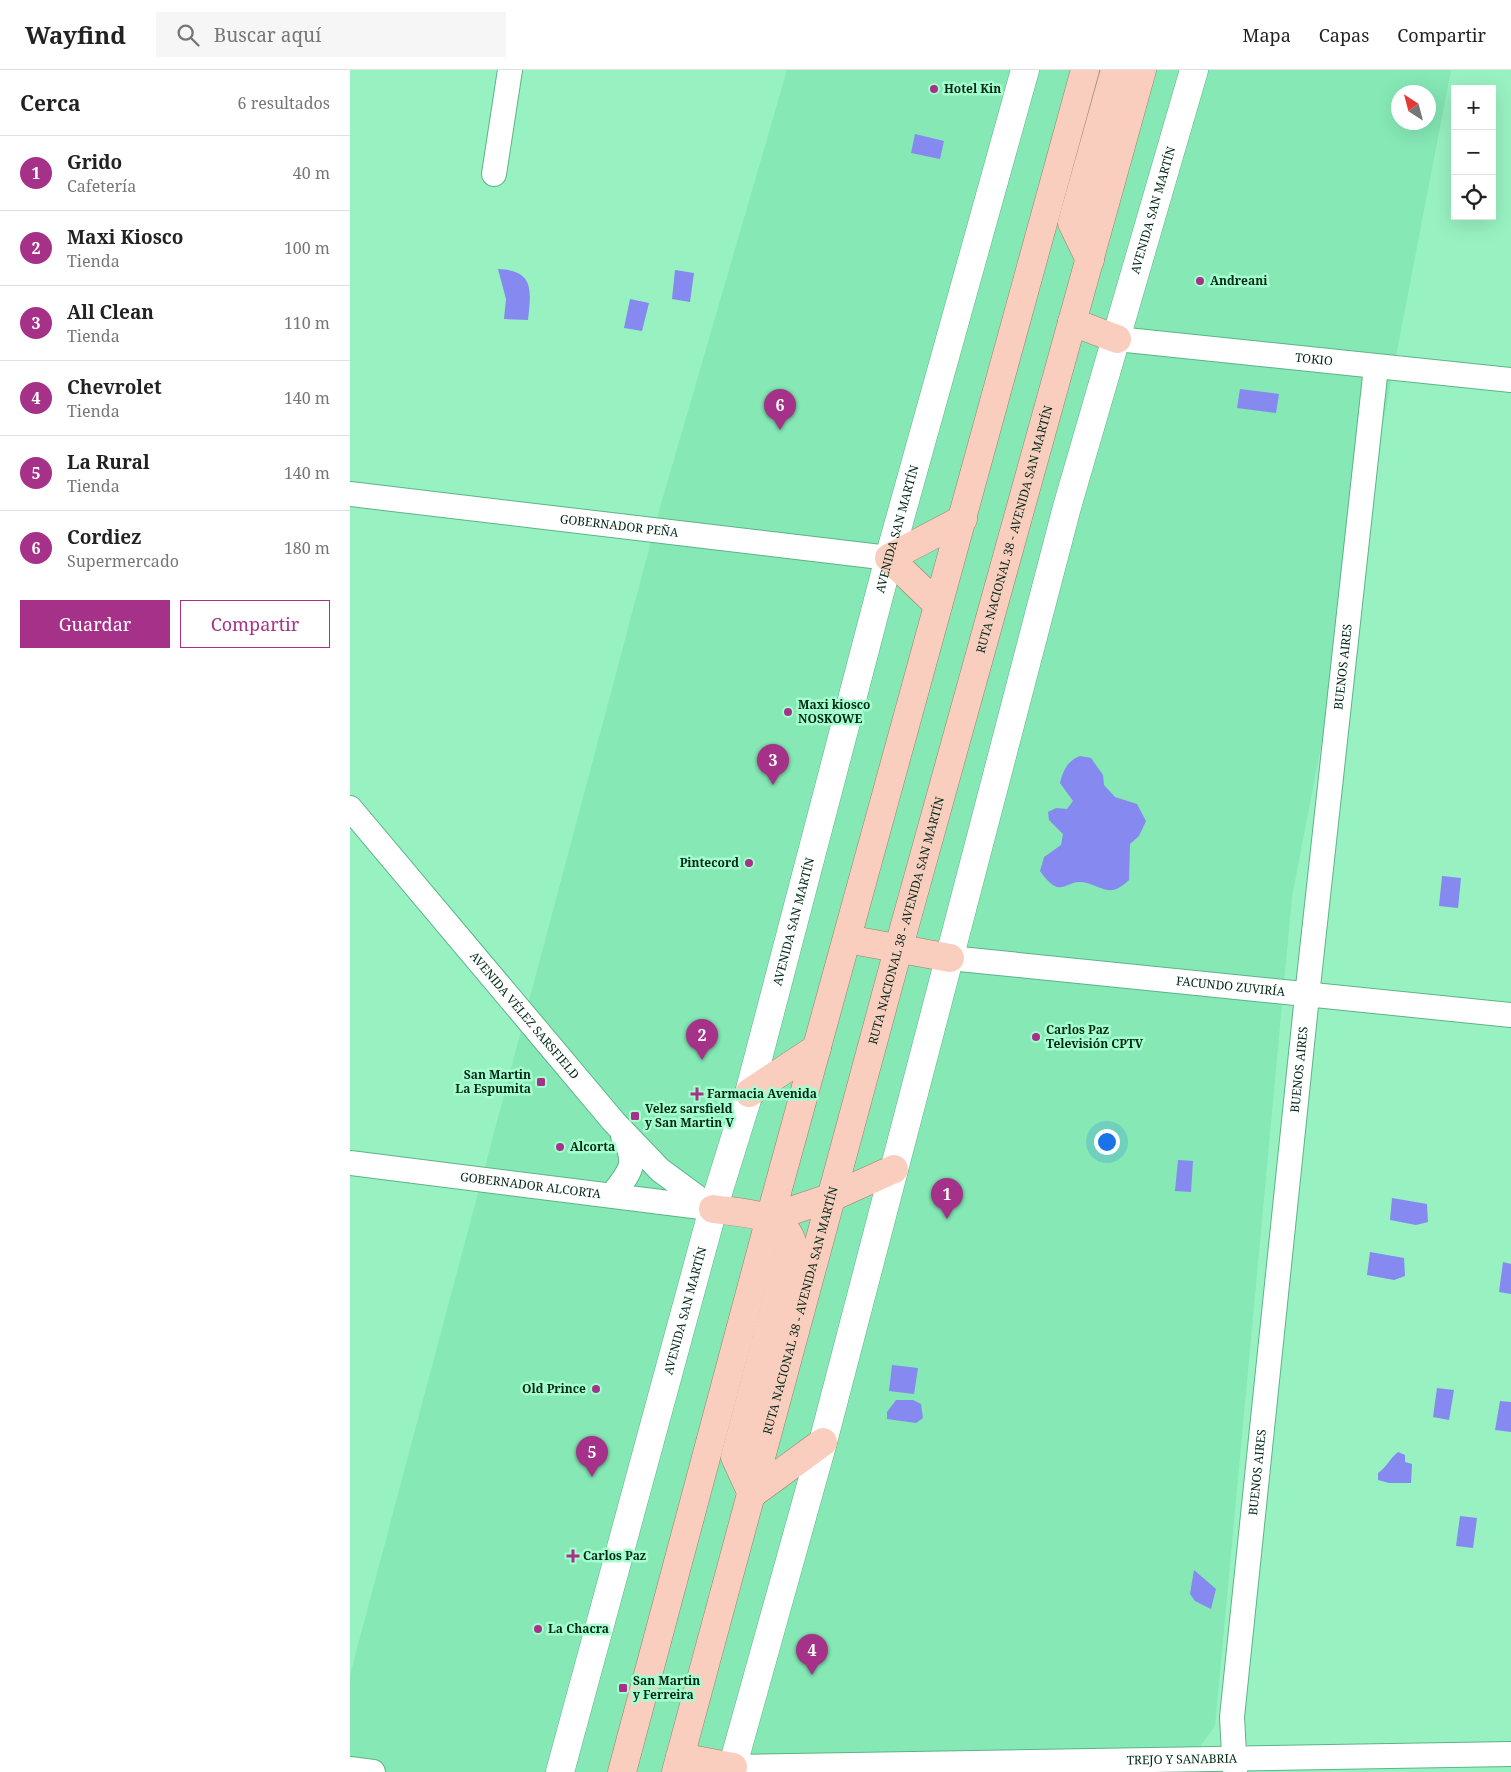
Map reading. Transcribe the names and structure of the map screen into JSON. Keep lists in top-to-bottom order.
{
  "streets": {
    "main road": ["AVENIDA SAN MARTÍN", "RUTA NACIONAL 38 - AVENIDA SAN MARTÍN"],
    "street": [
      "TOKIO",
      "GOBERNADOR PEÑA",
      "BUENOS AIRES",
      "FACUNDO ZUVIRÍA",
      "AVENIDA VÉLEZ SARSFIELD",
      "GOBERNADOR ALCORTA",
      "TREJO Y SANABRIA"
    ]
  },
  "crossings": [
    ["AVENIDA SAN MARTÍN", "TOKIO"],
    ["AVENIDA SAN MARTÍN", "GOBERNADOR PEÑA"],
    ["AVENIDA SAN MARTÍN", "FACUNDO ZUVIRÍA"],
    ["AVENIDA SAN MARTÍN", "AVENIDA VÉLEZ SARSFIELD"],
    ["AVENIDA SAN MARTÍN", "GOBERNADOR ALCORTA"],
    ["AVENIDA SAN MARTÍN", "TREJO Y SANABRIA"],
    ["TOKIO", "BUENOS AIRES"],
    ["BUENOS AIRES", "FACUNDO ZUVIRÍA"],
    ["BUENOS AIRES", "TREJO Y SANABRIA"],
    ["AVENIDA VÉLEZ SARSFIELD", "GOBERNADOR ALCORTA"]
  ],
  "places": {
    "other": [
      "Hotel Kin",
      "Andreani",
      "Maxi kiosco NOSKOWE",
      "Pintecord",
      "Carlos Paz Televisión CPTV",
      "Alcorta",
      "Old Prince",
      "La Chacra"
    ],
    "transit": ["San Martin La Espumita", "Velez sarsfield y San Martin V", "San Martin y Ferreira"],
    "health": ["Farmacia Avenida", "Carlos Paz"]
  },
  "north": "top left",
  "page": {
    "header": "Wayfind",
    "search": "Buscar aquí",
    "nav": ["Mapa", "Capas", "Compartir"],
    "heading": ["Cerca", "6 resultados"],
    "map_buttons": ["+", "−"],
    "list": [
      {
        "mark": "1",
        "name": "Grido",
        "note": "Cafetería",
        "value": "40 m"
      },
      {
        "mark": "2",
        "name": "Maxi Kiosco",
        "note": "Tienda",
        "value": "100 m"
      },
      {
        "mark": "3",
        "name": "All Clean",
        "note": "Tienda",
        "value": "110 m"
      },
      {
        "mark": "4",
        "name": "Chevrolet",
        "note": "Tienda",
        "value": "140 m"
      },
      {
        "mark": "5",
        "name": "La Rural",
        "note": "Tienda",
        "value": "140 m"
      },
      {
        "mark": "6",
        "name": "Cordiez",
        "note": "Supermercado",
        "value": "180 m"
      }
    ],
    "pins": [
      "6",
      "3",
      "2",
      "1",
      "5",
      "4"
    ],
    "buttons": ["Guardar", "Compartir"]
  }
}
